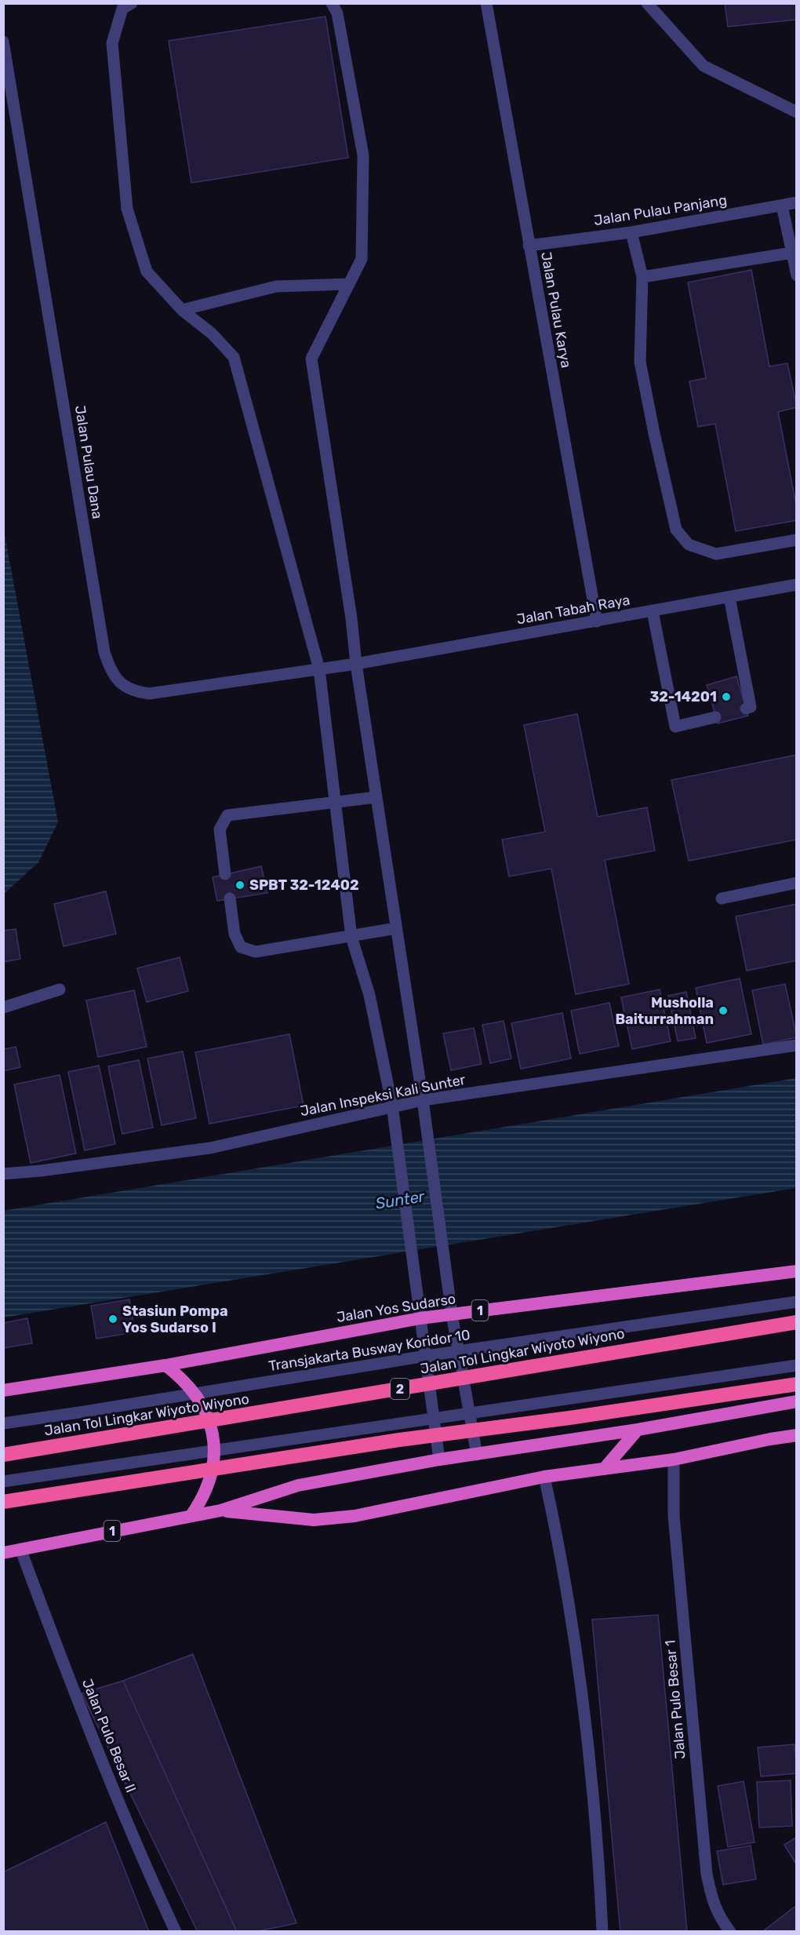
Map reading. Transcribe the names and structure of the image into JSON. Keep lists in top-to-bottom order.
{
  "streets": {
    "highway": [
      "Jalan Yos Sudarso",
      "1",
      "Jalan Tol Lingkar Wiyoto Wiyono",
      "2"
    ],
    "street": [
      "Jalan Pulau Panjang",
      "Jalan Pulau Karya",
      "Jalan Pulau Dana",
      "Jalan Tabah Raya",
      "Jalan Inspeksi Kali Sunter",
      "Transjakarta Busway Koridor 10",
      "Jalan Pulo Besar 1",
      "Jalan Pulo Besar II"
    ]
  },
  "crossings": [
    ["Jalan Pulau Panjang", "Jalan Pulau Karya"],
    ["Jalan Pulau Karya", "Jalan Tabah Raya"],
    ["Jalan Pulau Dana", "Jalan Tabah Raya"],
    ["1", "Jalan Pulo Besar 1"],
    ["1", "Jalan Pulo Besar II"]
  ],
  "water": ["Sunter"],
  "places": [
    "32-14201",
    "SPBT 32-12402",
    "Musholla Baiturrahman",
    "Stasiun Pompa Yos Sudarso I"
  ]
}
